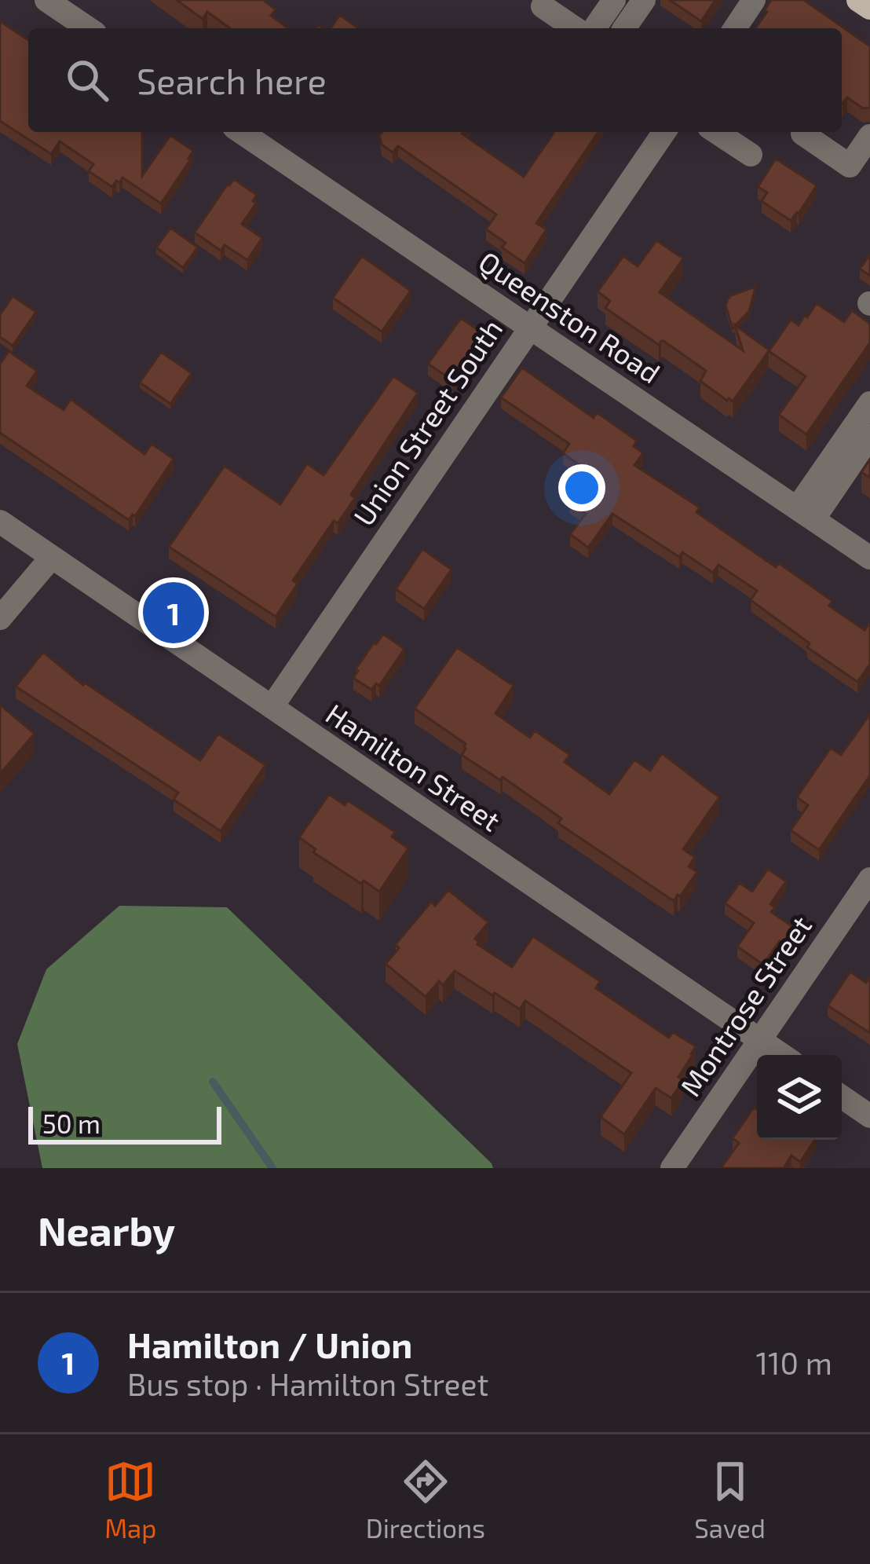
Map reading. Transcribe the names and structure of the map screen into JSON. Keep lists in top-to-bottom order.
{
  "streets": {
    "street": [
      "Queenston Road",
      "Union Street South",
      "Hamilton Street",
      "Montrose Street"
    ]
  },
  "crossings": [
    ["Queenston Road", "Union Street South"],
    ["Union Street South", "Hamilton Street"],
    ["Hamilton Street", "Montrose Street"]
  ],
  "scale_bar": "50 m",
  "page": {
    "search": "Search here",
    "pins": "1",
    "scale": "50 m",
    "heading": "Nearby",
    "list": [
      {
        "mark": "1",
        "name": "Hamilton / Union",
        "note": "Bus stop · Hamilton Street",
        "value": "110 m"
      }
    ],
    "nav": ["Map", "Directions", "Saved"]
  }
}
